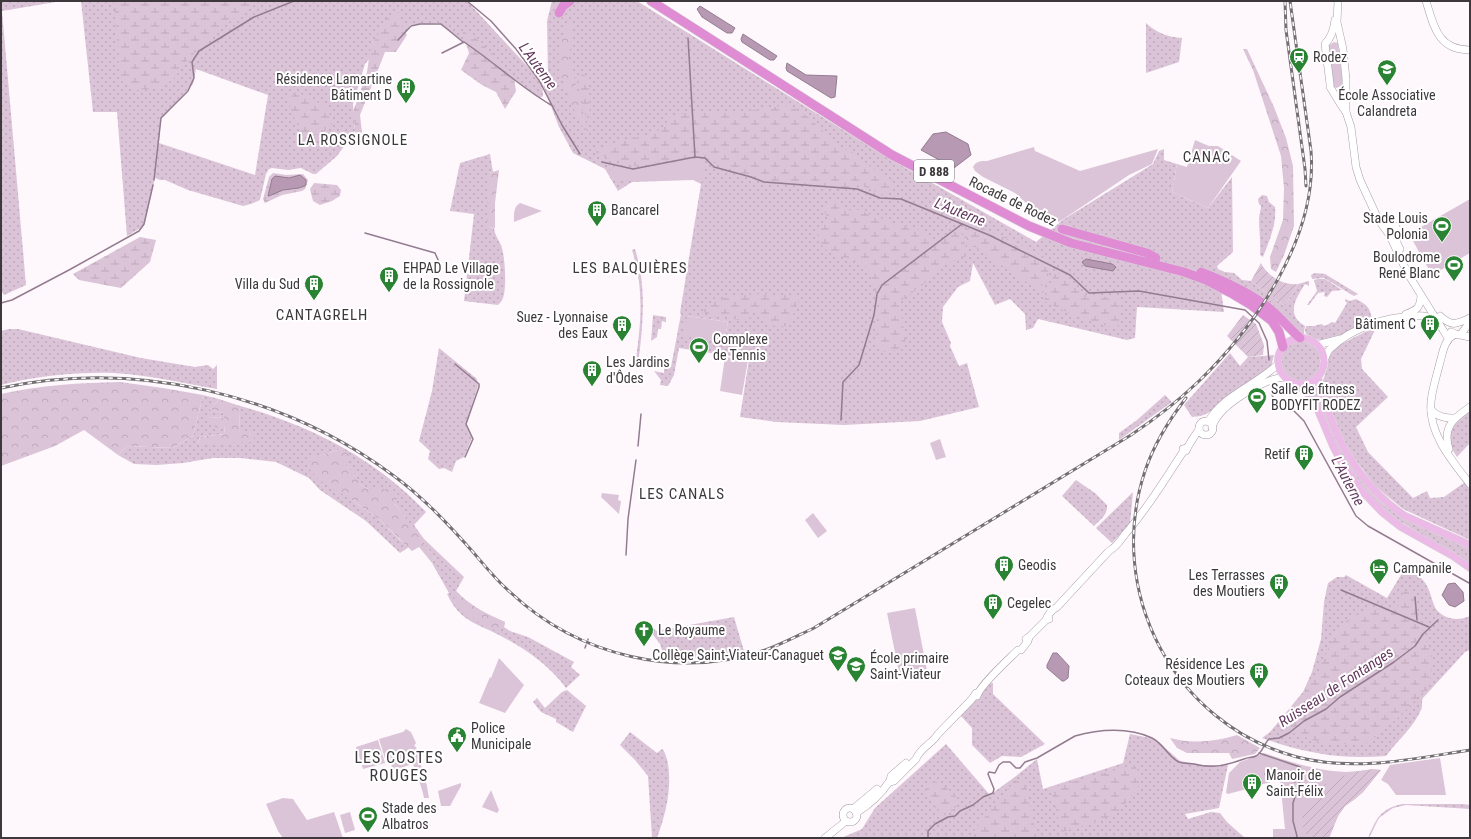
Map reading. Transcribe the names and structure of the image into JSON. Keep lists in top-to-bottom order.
{
  "streets": {
    "highway": ["D 888", "Rocade de Rodez"]
  },
  "districts": [
    "LA ROSSIGNOLE",
    "CANAC",
    "LES BALQUIÈRES",
    "CANTAGRELH",
    "LES CANALS",
    "LES COSTES ROUGES"
  ],
  "water": ["L'Auterne", "Ruisseau de Fontanges"],
  "places": {
    "station": ["Rodez"],
    "school or university": ["École Associative Calandreta", "Collège Saint-Viateur-Canaguet", "École primaire Saint-Viateur"],
    "building": [
      "Résidence Lamartine Bâtiment D",
      "Bancarel",
      "EHPAD Le Village de la Rossignole",
      "Villa du Sud",
      "Bâtiment C",
      "Suez - Lyonnaise des Eaux",
      "Les Jardins d'Ôdes",
      "Retif",
      "Geodis",
      "Les Terrasses des Moutiers",
      "Cegelec",
      "Résidence Les Coteaux des Moutiers",
      "Manoir de Saint-Félix"
    ],
    "sports": [
      "Stade Louis Polonia",
      "Boulodrome René Blanc",
      "Complexe de Tennis",
      "Salle de fitness BODYFIT RODEZ",
      "Stade des Albatros"
    ],
    "hotel": ["Campanile"],
    "church": ["Le Royaume"],
    "public building": ["Police Municipale"]
  }
}
